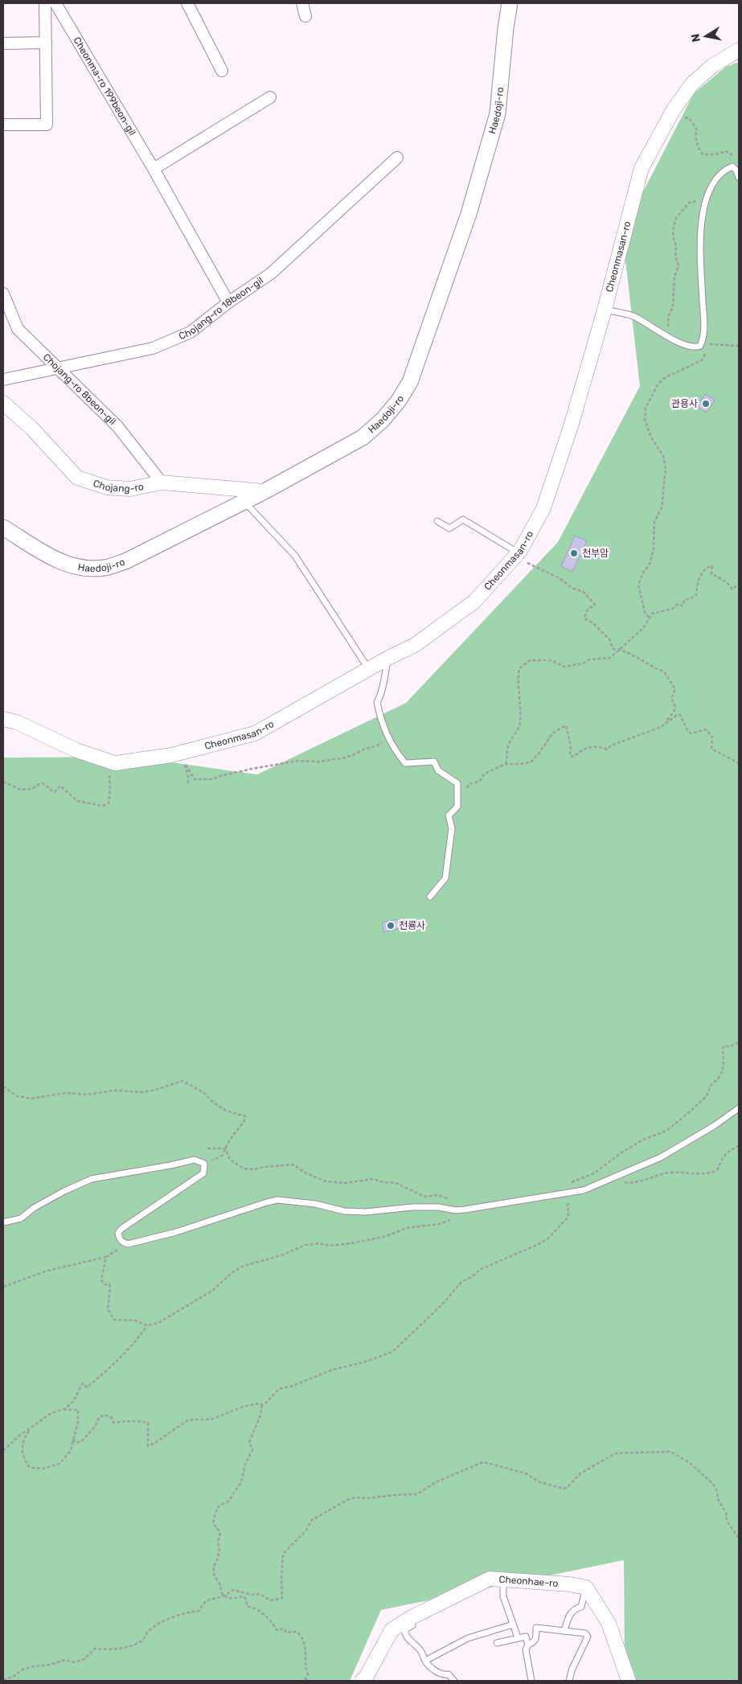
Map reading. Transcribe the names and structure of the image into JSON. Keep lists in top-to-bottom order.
{
  "streets": {
    "main road": ["Haedoji-ro"],
    "street": [
      "Cheonma-ro 199beon-gil",
      "Cheonmasan-ro",
      "Chojang-ro 18beon-gil",
      "Chojang-ro 8beon-gil",
      "Chojang-ro",
      "Cheonhae-ro"
    ]
  },
  "crossings": [
    ["Cheonma-ro 199beon-gil", "Chojang-ro 18beon-gil"],
    ["Haedoji-ro", "Chojang-ro"],
    ["Chojang-ro 18beon-gil", "Chojang-ro 8beon-gil"],
    ["Chojang-ro 8beon-gil", "Chojang-ro"]
  ],
  "places": ["관용사", "천부암", "천룡사"],
  "north": "left"
}
